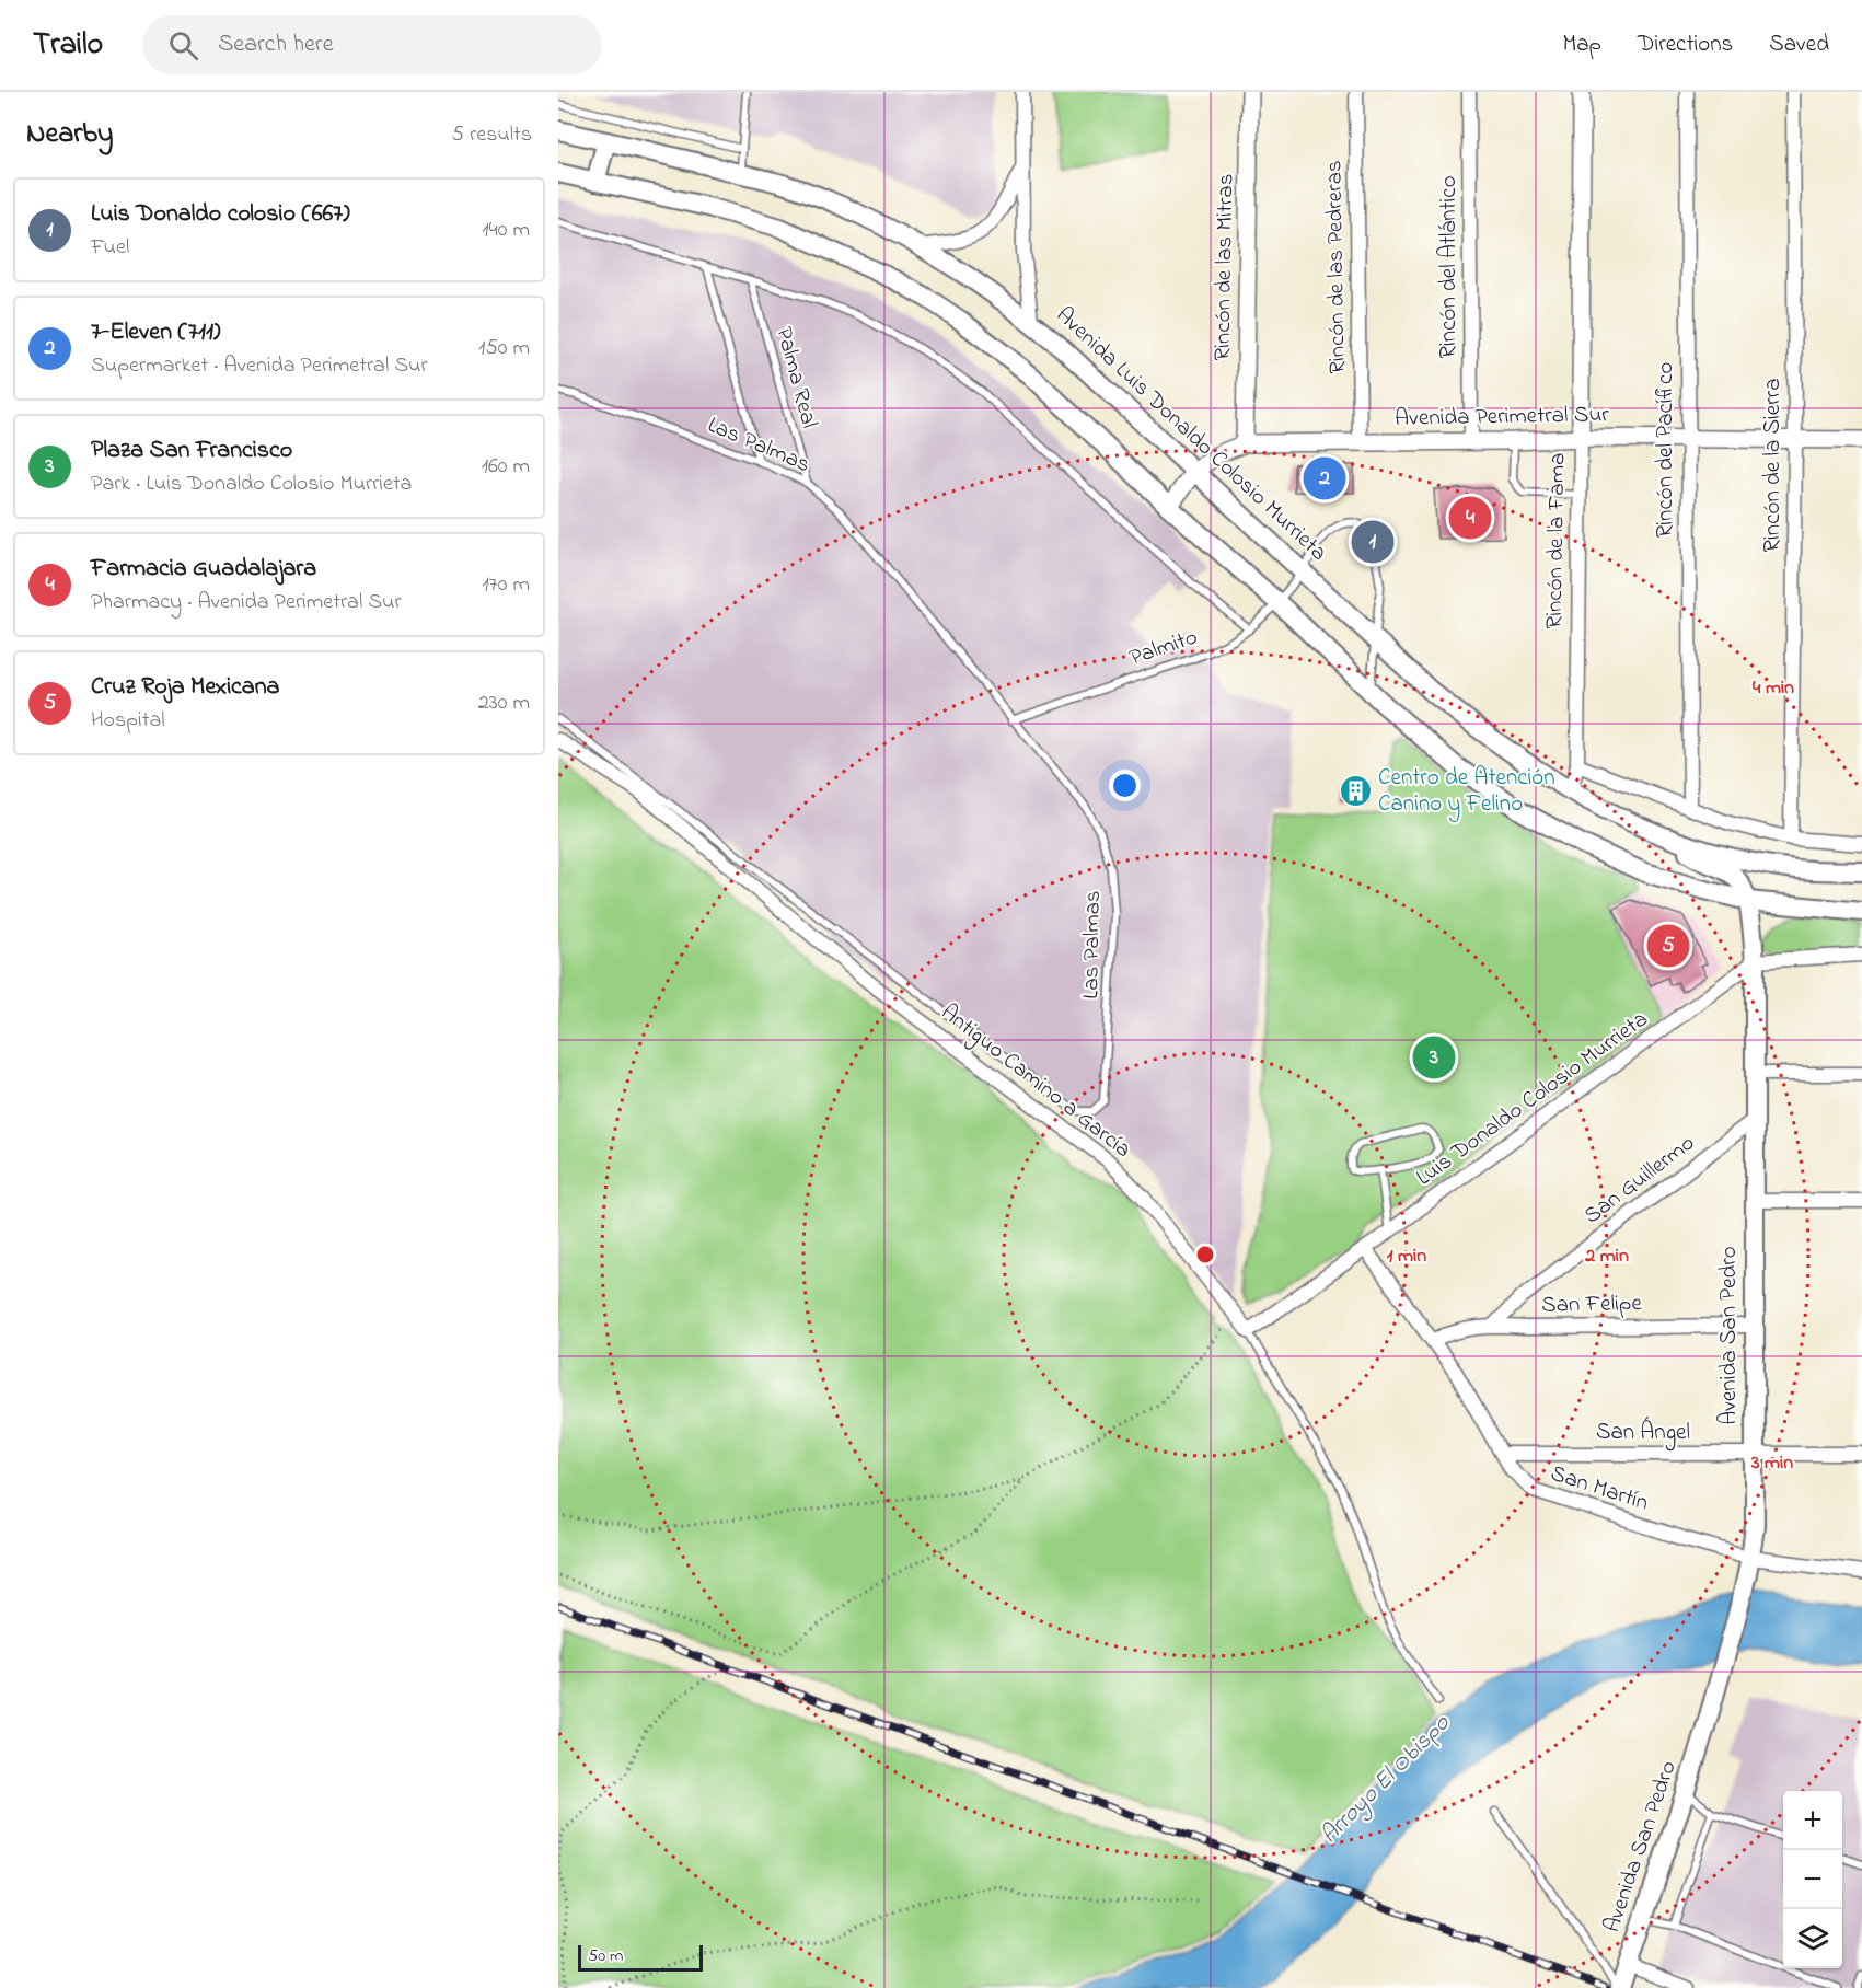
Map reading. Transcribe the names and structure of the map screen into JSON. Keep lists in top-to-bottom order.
{
  "streets": {
    "main road": ["Avenida Luis Donaldo Colosio Murrieta", "Avenida San Pedro"],
    "street": [
      "Rincón de las Mitras",
      "Rincón de las Pedreras",
      "Rincón del Atlántico",
      "Avenida Perimetral Sur",
      "Rincón del Pacífico",
      "Rincón de la Sierra",
      "Rincón de la Fama",
      "Antiguo Camino a García",
      "Luis Donaldo Colosio Murrieta",
      "San Guillermo",
      "San Felipe",
      "San Ángel",
      "San Martín"
    ],
    "lane": ["Palma Real", "Las Palmas", "Palmito"]
  },
  "crossings": [
    ["Rincón de las Mitras", "Avenida Perimetral Sur"],
    ["Rincón de las Pedreras", "Avenida Perimetral Sur"],
    ["Rincón del Atlántico", "Avenida Perimetral Sur"],
    ["Palma Real", "Las Palmas"],
    ["Avenida Perimetral Sur", "Avenida Luis Donaldo Colosio Murrieta"],
    ["Avenida Perimetral Sur", "Rincón del Pacífico"],
    ["Avenida Perimetral Sur", "Rincón de la Sierra"],
    ["Avenida Perimetral Sur", "Rincón de la Fama"],
    ["Avenida Luis Donaldo Colosio Murrieta", "Rincón de la Fama"],
    ["Avenida Luis Donaldo Colosio Murrieta", "Palmito"],
    ["Las Palmas", "Palmito"],
    ["Antiguo Camino a García", "Luis Donaldo Colosio Murrieta"],
    ["Luis Donaldo Colosio Murrieta", "Avenida San Pedro"],
    ["Luis Donaldo Colosio Murrieta", "San Martín"],
    ["San Guillermo", "San Felipe"],
    ["San Guillermo", "Avenida San Pedro"],
    ["San Felipe", "Avenida San Pedro"],
    ["San Felipe", "San Martín"],
    ["Avenida San Pedro", "San Ángel"],
    ["Avenida San Pedro", "San Martín"],
    ["San Ángel", "San Martín"]
  ],
  "water": ["Arroyo El Obispo"],
  "places": {
    "building": ["Centro de Atención Canino y Felino"]
  },
  "scale_bar": "50 m",
  "page": {
    "header": "Trailo",
    "search": "Search here",
    "nav": ["Map", "Directions", "Saved"],
    "heading": ["Nearby", "5 results"],
    "list": [
      {
        "mark": "1",
        "name": "Luis Donaldo colosio (667)",
        "note": "Fuel",
        "value": "140 m"
      },
      {
        "mark": "2",
        "name": "7-Eleven (711)",
        "note": "Supermarket · Avenida Perimetral Sur",
        "value": "150 m"
      },
      {
        "mark": "3",
        "name": "Plaza San Francisco",
        "note": "Park · Luis Donaldo Colosio Murrieta",
        "value": "160 m"
      },
      {
        "mark": "4",
        "name": "Farmacia Guadalajara",
        "note": "Pharmacy · Avenida Perimetral Sur",
        "value": "170 m"
      },
      {
        "mark": "5",
        "name": "Cruz Roja Mexicana",
        "note": "Hospital",
        "value": "230 m"
      }
    ],
    "pins": [
      "2",
      "4",
      "1",
      "5",
      "3"
    ],
    "map_buttons": ["+", "−"],
    "scale": "50 m"
  },
  "rings": [
    "4 min",
    "1 min",
    "2 min",
    "3 min"
  ]
}
